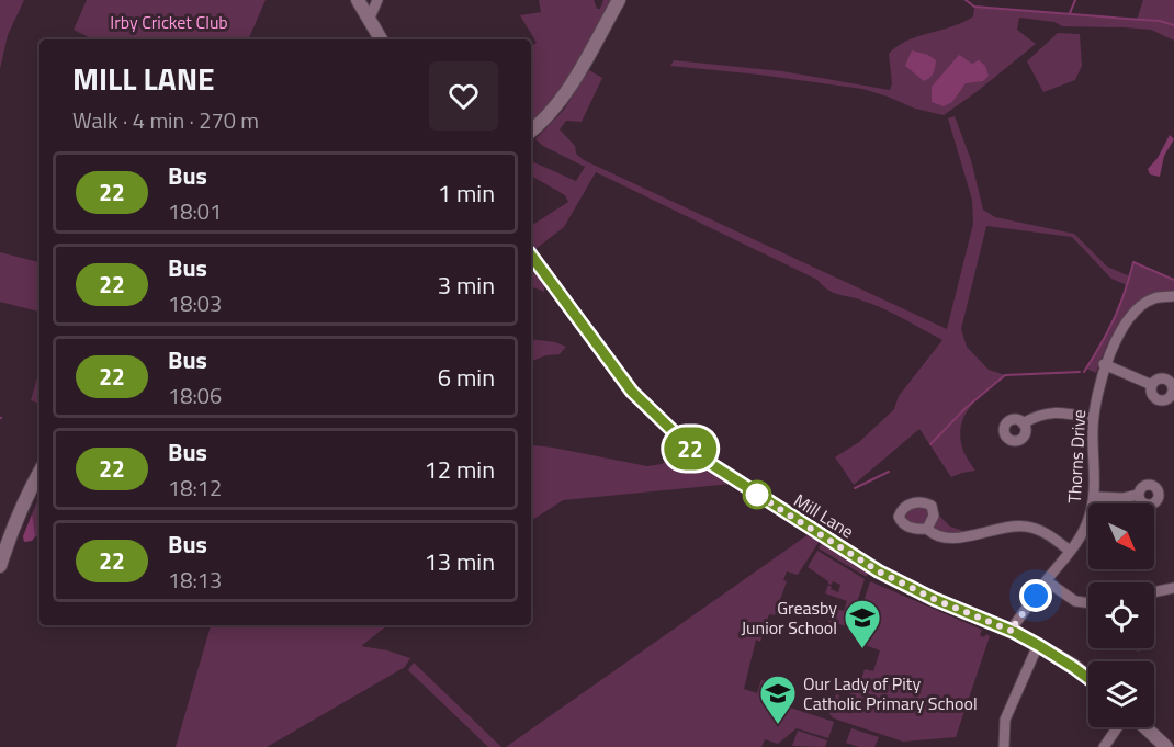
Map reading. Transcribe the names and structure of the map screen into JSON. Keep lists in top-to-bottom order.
{
  "streets": {
    "street": ["Thorns Drive", "Mill Lane"]
  },
  "crossings": [
    ["Thorns Drive", "Mill Lane"]
  ],
  "parks": ["Irby Cricket Club"],
  "places": {
    "school or university": ["Greasby Junior School", "Our Lady of Pity Catholic Primary School"]
  },
  "lines": ["bus line 22"],
  "north": "bottom right",
  "page": {
    "on_map": "22",
    "heading": ["MILL LANE", "Walk · 4 min · 270 m"],
    "list": [
      {
        "mark": "22",
        "name": "Bus",
        "note": "18:01",
        "value": "1 min"
      },
      {
        "mark": "22",
        "name": "Bus",
        "note": "18:03",
        "value": "3 min"
      },
      {
        "mark": "22",
        "name": "Bus",
        "note": "18:06",
        "value": "6 min"
      },
      {
        "mark": "22",
        "name": "Bus",
        "note": "18:12",
        "value": "12 min"
      },
      {
        "mark": "22",
        "name": "Bus",
        "note": "18:13",
        "value": "13 min"
      }
    ]
  }
}
